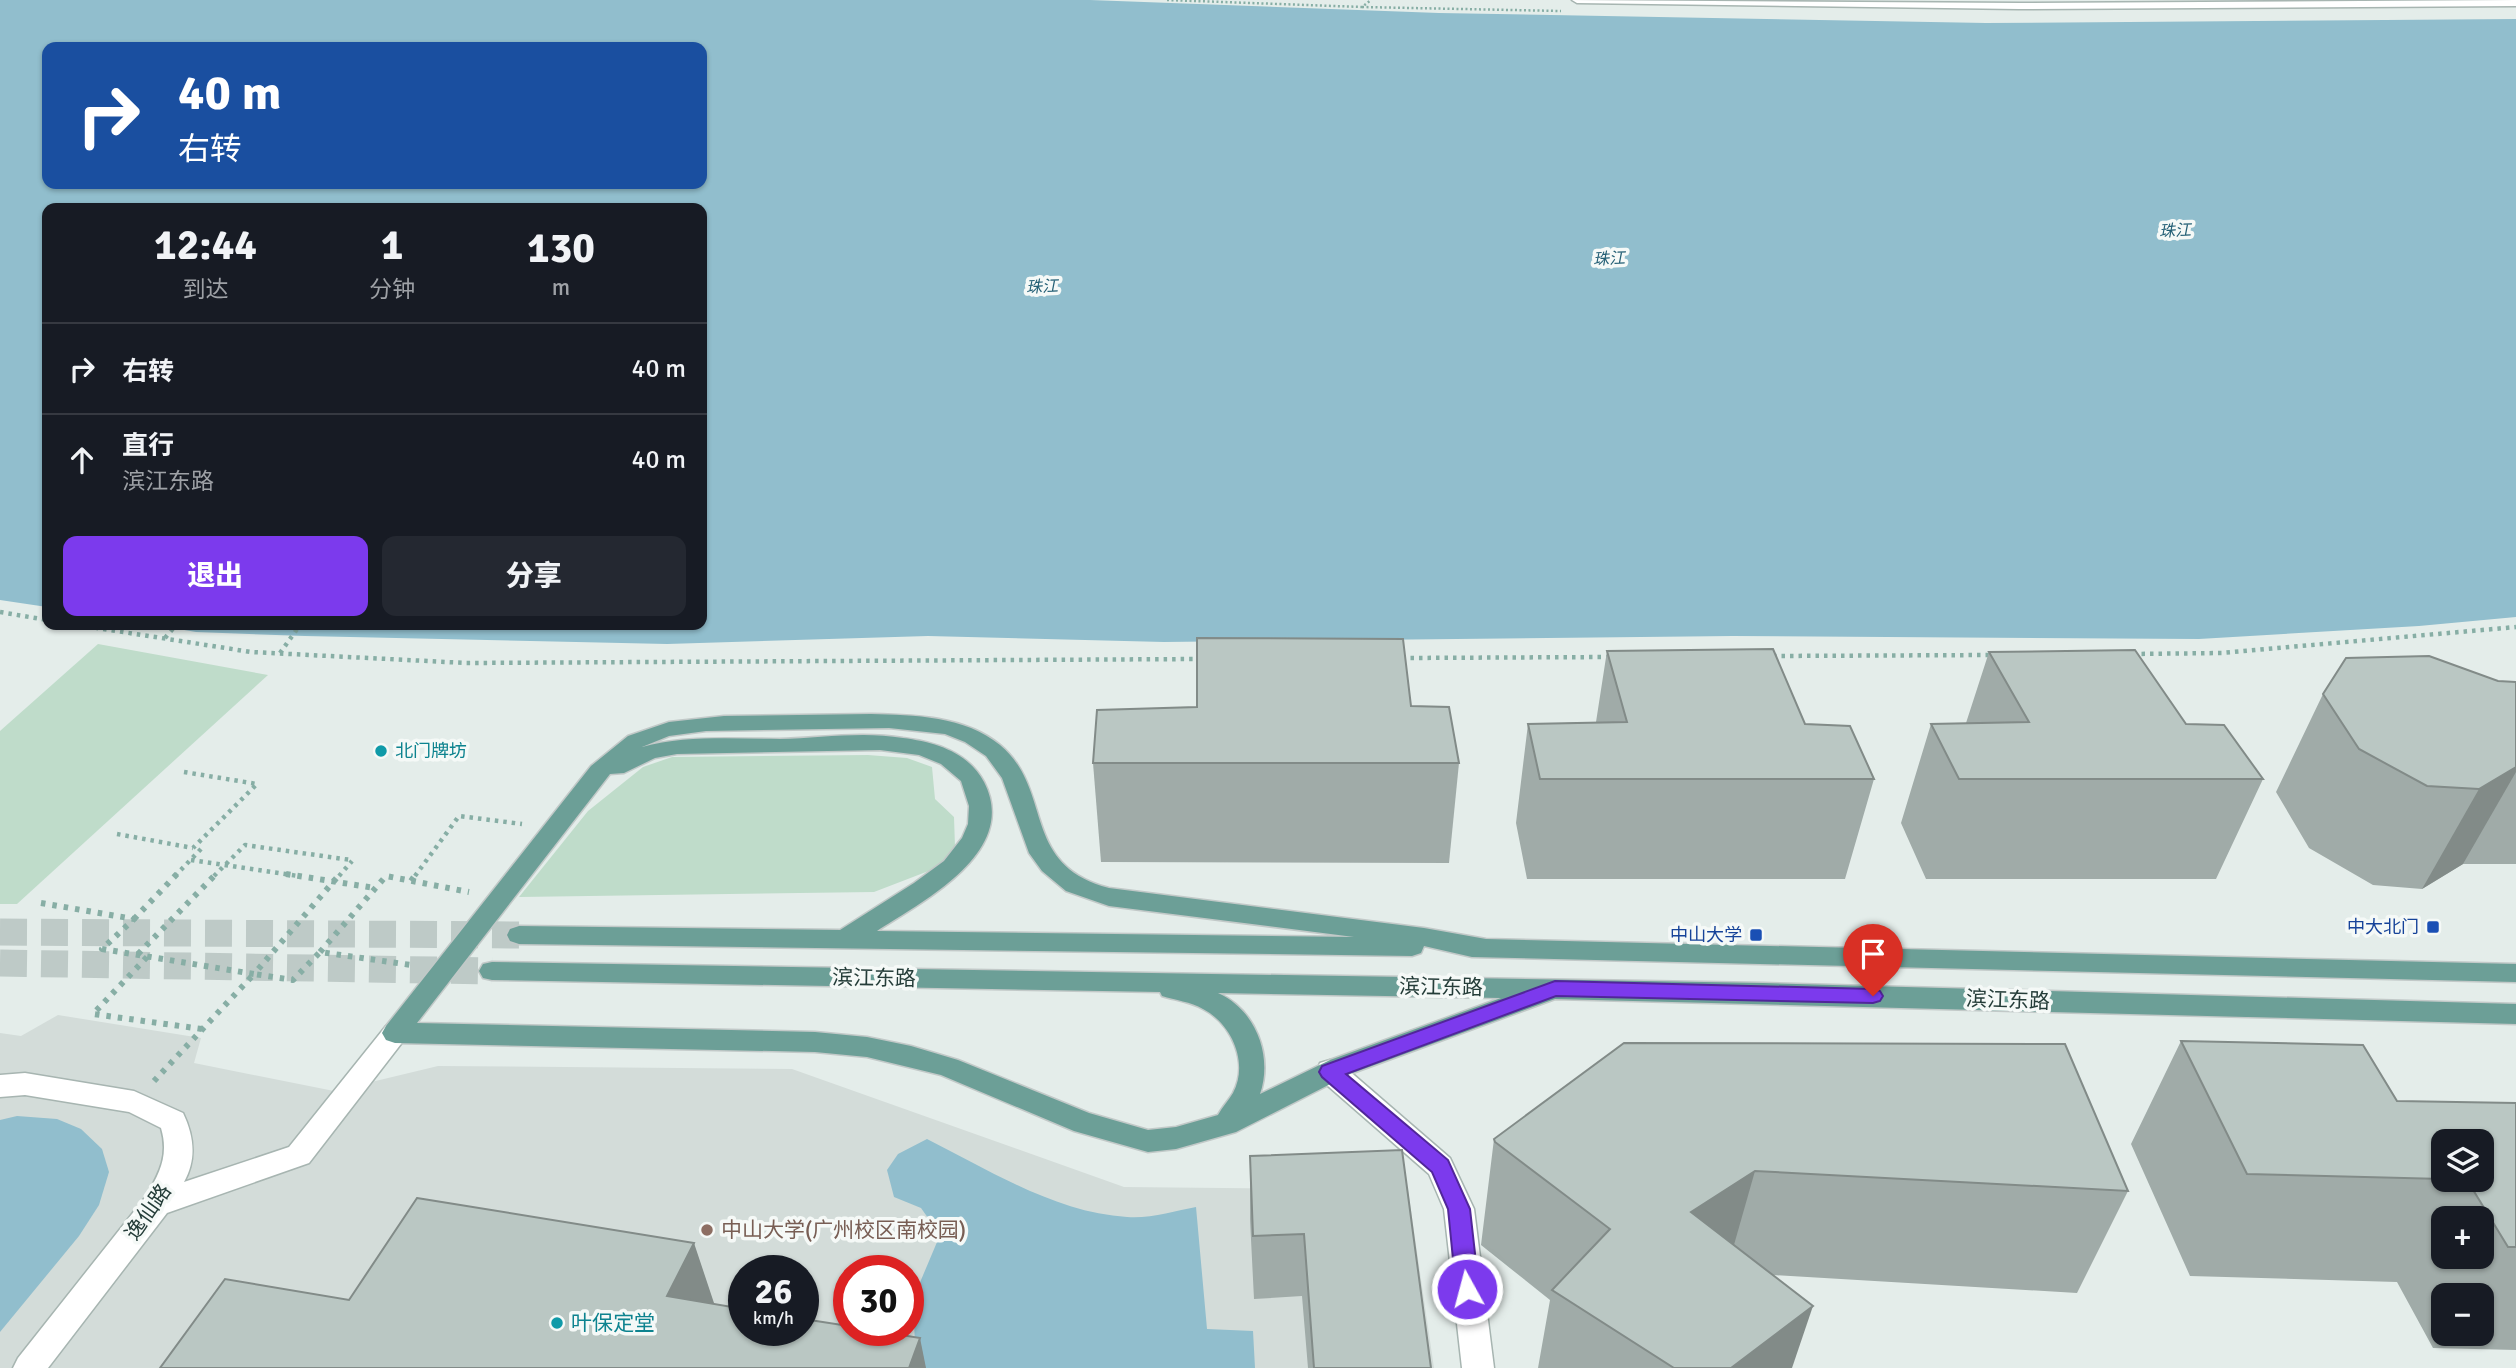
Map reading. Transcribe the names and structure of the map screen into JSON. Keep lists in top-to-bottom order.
{
  "streets": {
    "main road": ["滨江东路"],
    "street": ["逸仙路"]
  },
  "water": ["珠江"],
  "places": {
    "other": ["北门牌坊", "中山大学(广州校区南校园)", "叶保定堂"],
    "transit": ["中大北门", "中山大学"]
  },
  "page": {
    "turn": ["40 m", "右转"],
    "eta": [
      "12:44",
      "到达",
      "1",
      "分钟",
      "130",
      "m"
    ],
    "list": [
      {
        "name": "右转",
        "value": "40 m"
      },
      {
        "name": "直行",
        "note": "滨江东路",
        "value": "40 m"
      }
    ],
    "buttons": ["退出", "分享"],
    "map_buttons": ["+", "−"],
    "speed": "26 km/h",
    "limit": "30"
  }
}
